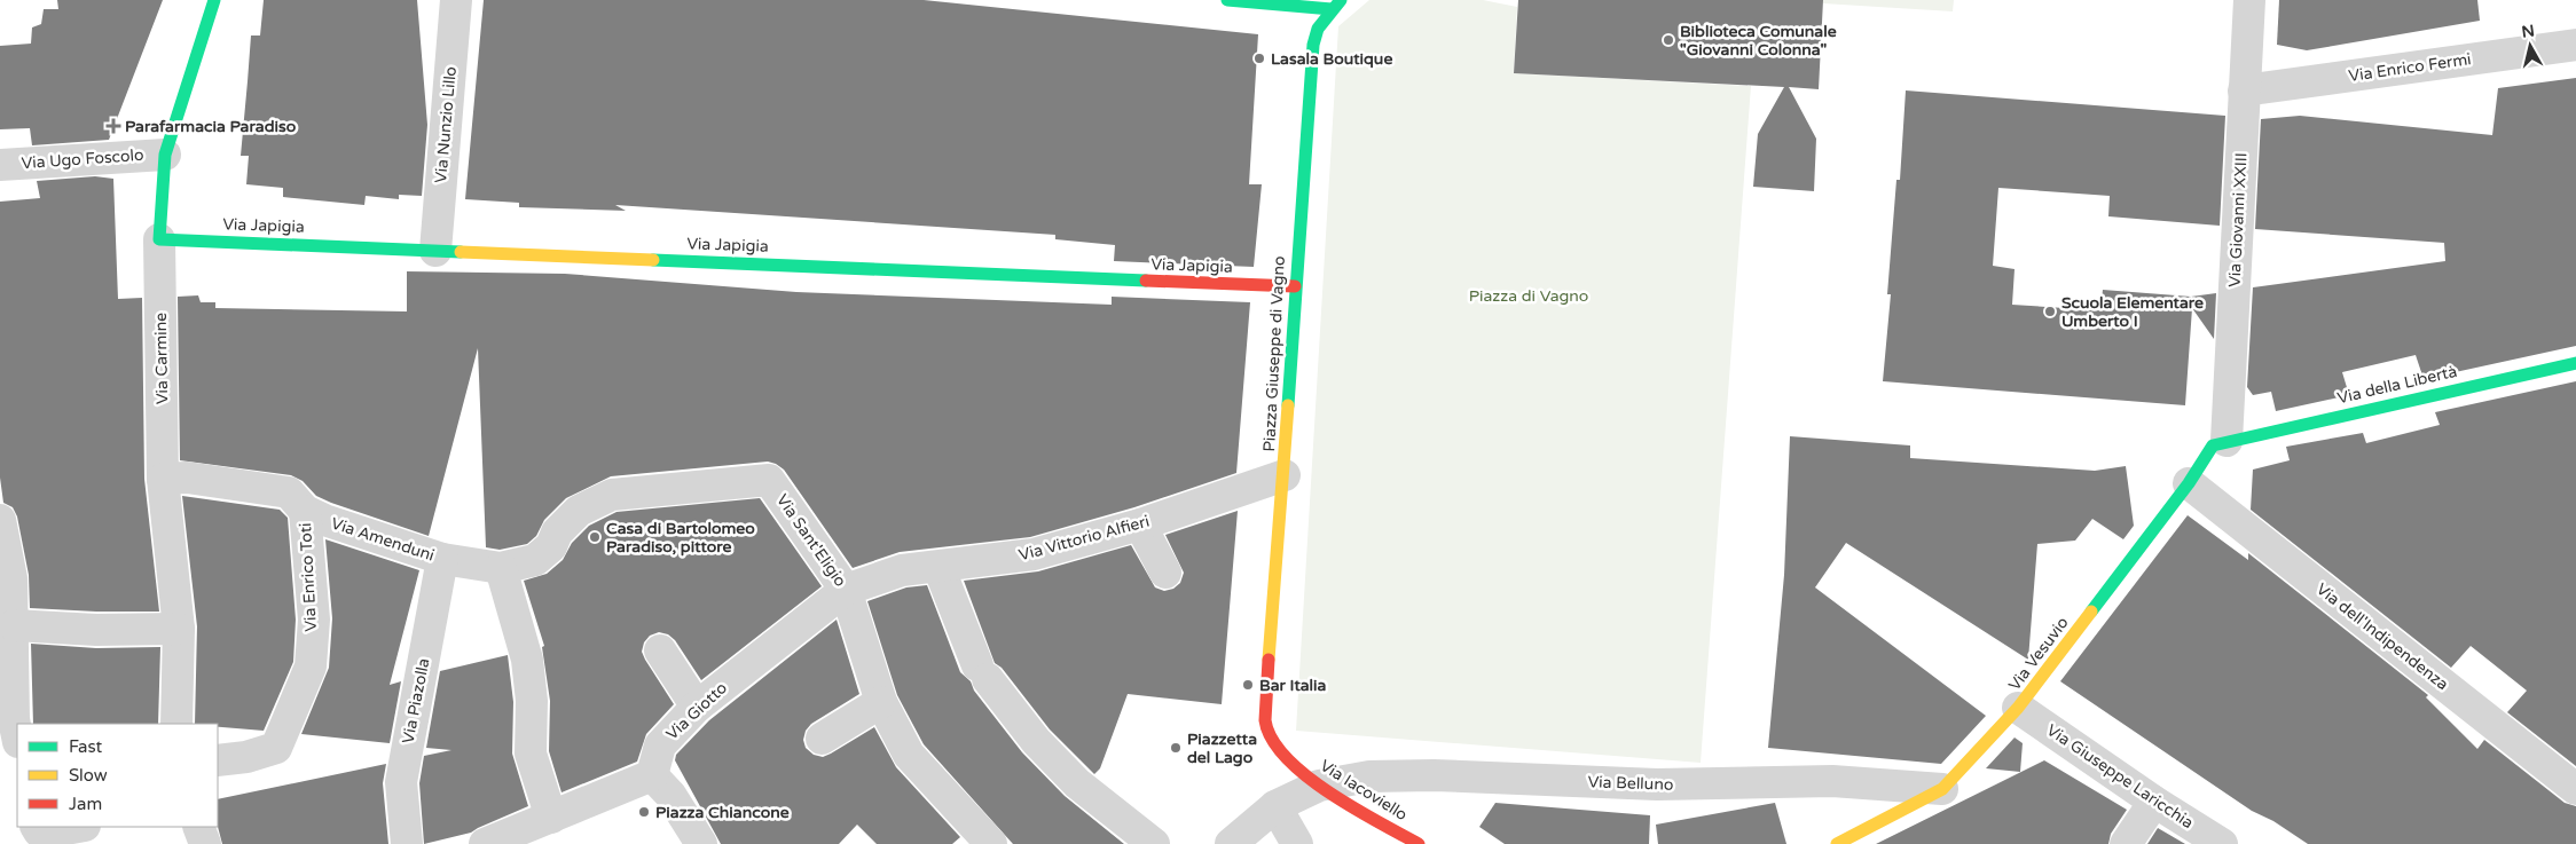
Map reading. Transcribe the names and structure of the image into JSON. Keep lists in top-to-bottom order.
{
  "streets": {
    "street": [
      "Via Enrico Fermi",
      "Via Nunzio Lillo",
      "Via Ugo Foscolo",
      "Via Giovanni XXIII",
      "Via Japigia",
      "Piazza Giuseppe di Vagno",
      "Via Carmine",
      "Via della Libertà",
      "Via Vittorio Alfieri",
      "Via Amenduni",
      "Via Sant'Eligio",
      "Via Enrico Toti",
      "Via dell'Indipendenza",
      "Via Vesuvio",
      "Via Piazolla",
      "Via Giotto",
      "Via Giuseppe Laricchia",
      "Via Belluno",
      "Via Iacoviello"
    ]
  },
  "crossings": [
    ["Via Enrico Fermi", "Via Giovanni XXIII"],
    ["Via Nunzio Lillo", "Via Japigia"],
    ["Via Ugo Foscolo", "Via Carmine"],
    ["Via Giovanni XXIII", "Via della Libertà"],
    ["Via Giovanni XXIII", "Via Vesuvio"],
    ["Via Japigia", "Piazza Giuseppe di Vagno"],
    ["Via Japigia", "Via Carmine"],
    ["Piazza Giuseppe di Vagno", "Via Vittorio Alfieri"],
    ["Piazza Giuseppe di Vagno", "Via Iacoviello"],
    ["Via Carmine", "Via Amenduni"],
    ["Via della Libertà", "Via Vesuvio"],
    ["Via Vittorio Alfieri", "Via Sant'Eligio"],
    ["Via Vittorio Alfieri", "Via Giotto"],
    ["Via Amenduni", "Via Sant'Eligio"],
    ["Via Amenduni", "Via Enrico Toti"],
    ["Via Amenduni", "Via Piazolla"],
    ["Via Sant'Eligio", "Via Piazolla"],
    ["Via Sant'Eligio", "Via Giotto"],
    ["Via dell'Indipendenza", "Via Vesuvio"],
    ["Via Vesuvio", "Via Giuseppe Laricchia"],
    ["Via Vesuvio", "Via Belluno"],
    ["Via Belluno", "Via Iacoviello"]
  ],
  "parks": ["Piazza di Vagno"],
  "places": {
    "other": [
      "Biblioteca Comunale \"Giovanni Colonna\"",
      "Lasala Boutique",
      "Scuola Elementare Umberto I",
      "Casa di Bartolomeo Paradiso, pittore",
      "Bar Italia",
      "Piazzetta del Lago",
      "Piazza Chiancone"
    ],
    "health": ["Parafarmacia Paradiso"]
  },
  "legend": ["Fast", "Slow", "Jam"],
  "north": "top"
}
